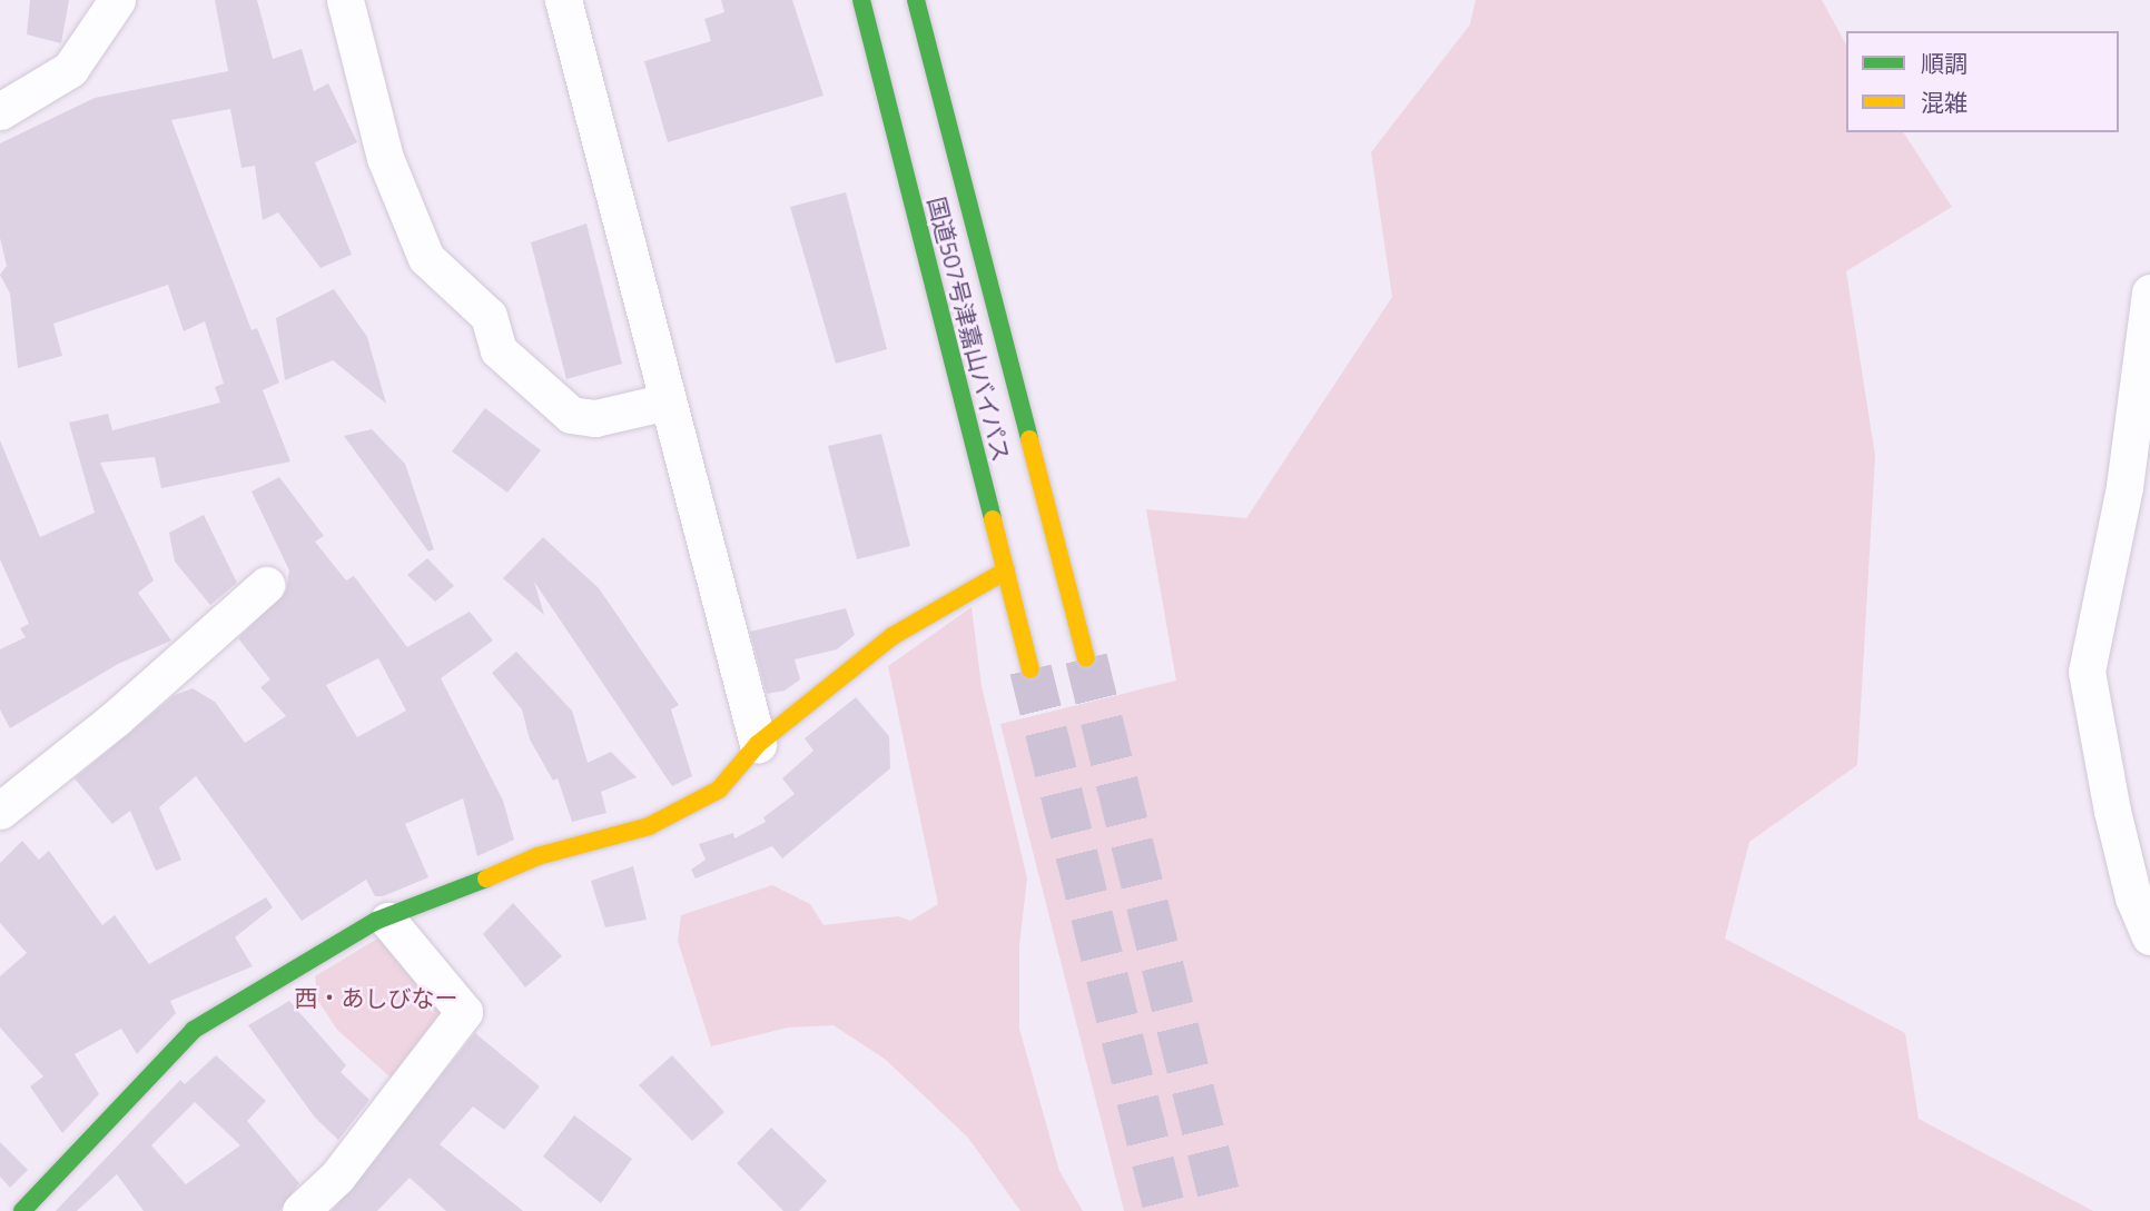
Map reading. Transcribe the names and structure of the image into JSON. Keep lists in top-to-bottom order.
{
  "streets": {
    "main road": ["国道507号津嘉山バイパス"]
  },
  "parks": ["西・あしびなー"],
  "legend": ["順調", "混雑"]
}
